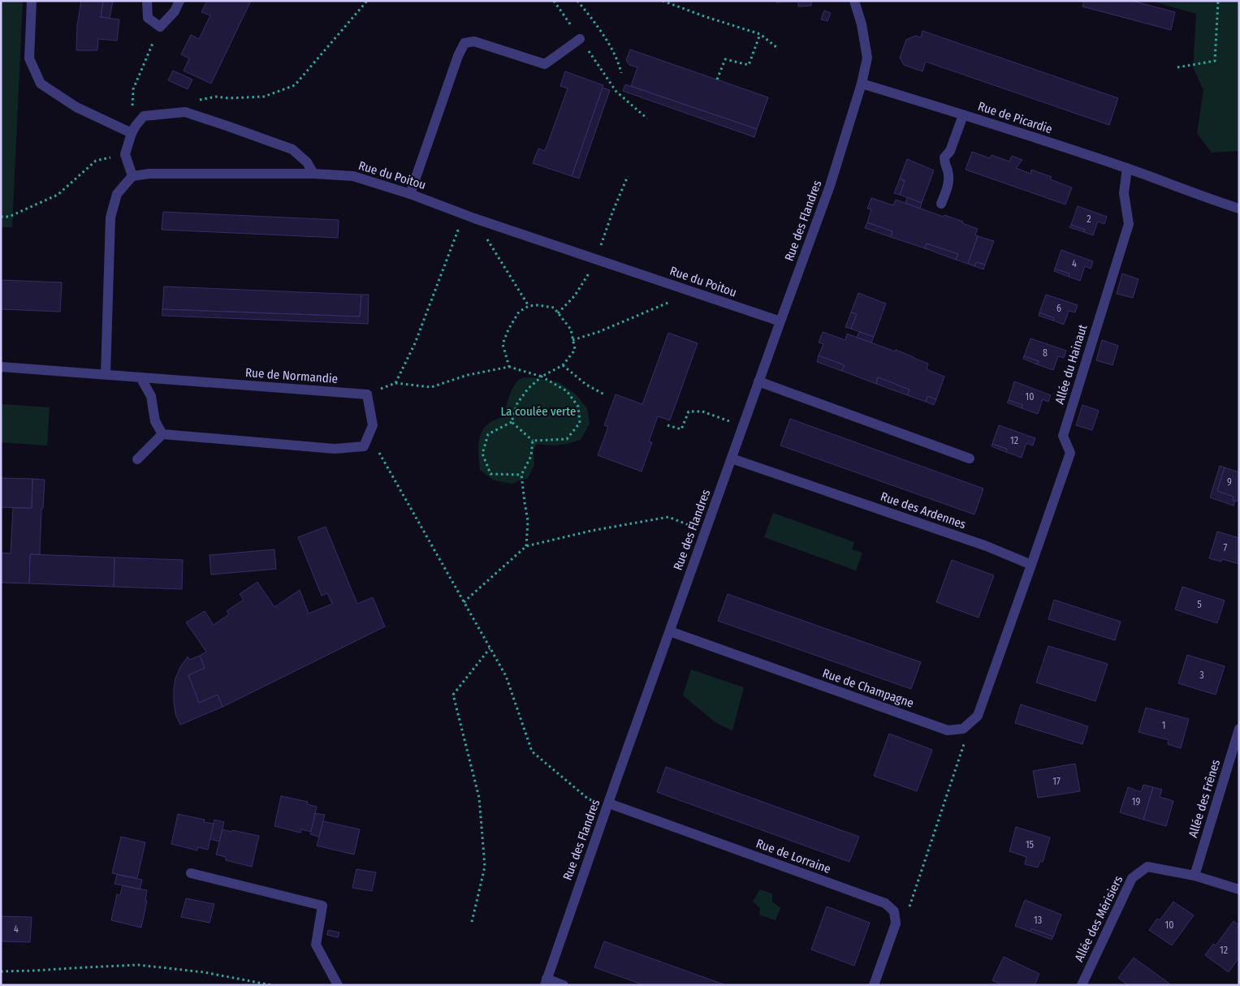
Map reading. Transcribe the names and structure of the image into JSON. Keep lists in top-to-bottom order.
{
  "streets": {
    "street": [
      "Rue de Picardie",
      "Rue du Poitou",
      "Rue des Flandres",
      "Allée du Hainaut",
      "Rue de Normandie",
      "Rue des Ardennes",
      "Rue de Champagne",
      "Allée des Frênes",
      "Rue de Lorraine",
      "Allée des Mérisiers"
    ]
  },
  "crossings": [
    ["Rue de Picardie", "Rue des Flandres"],
    ["Rue de Picardie", "Allée du Hainaut"],
    ["Rue du Poitou", "Rue des Flandres"],
    ["Rue des Flandres", "Rue des Ardennes"],
    ["Rue des Flandres", "Rue de Champagne"],
    ["Rue des Flandres", "Rue de Lorraine"],
    ["Allée du Hainaut", "Rue des Ardennes"],
    ["Allée des Frênes", "Allée des Mérisiers"]
  ],
  "parks": ["La coulée verte"],
  "house_numbers": [
    "2",
    "4",
    "6",
    "8",
    "10",
    "12",
    "9",
    "7",
    "5",
    "3",
    "1",
    "17",
    "19",
    "15",
    "13",
    "10",
    "4",
    "12"
  ]
}
